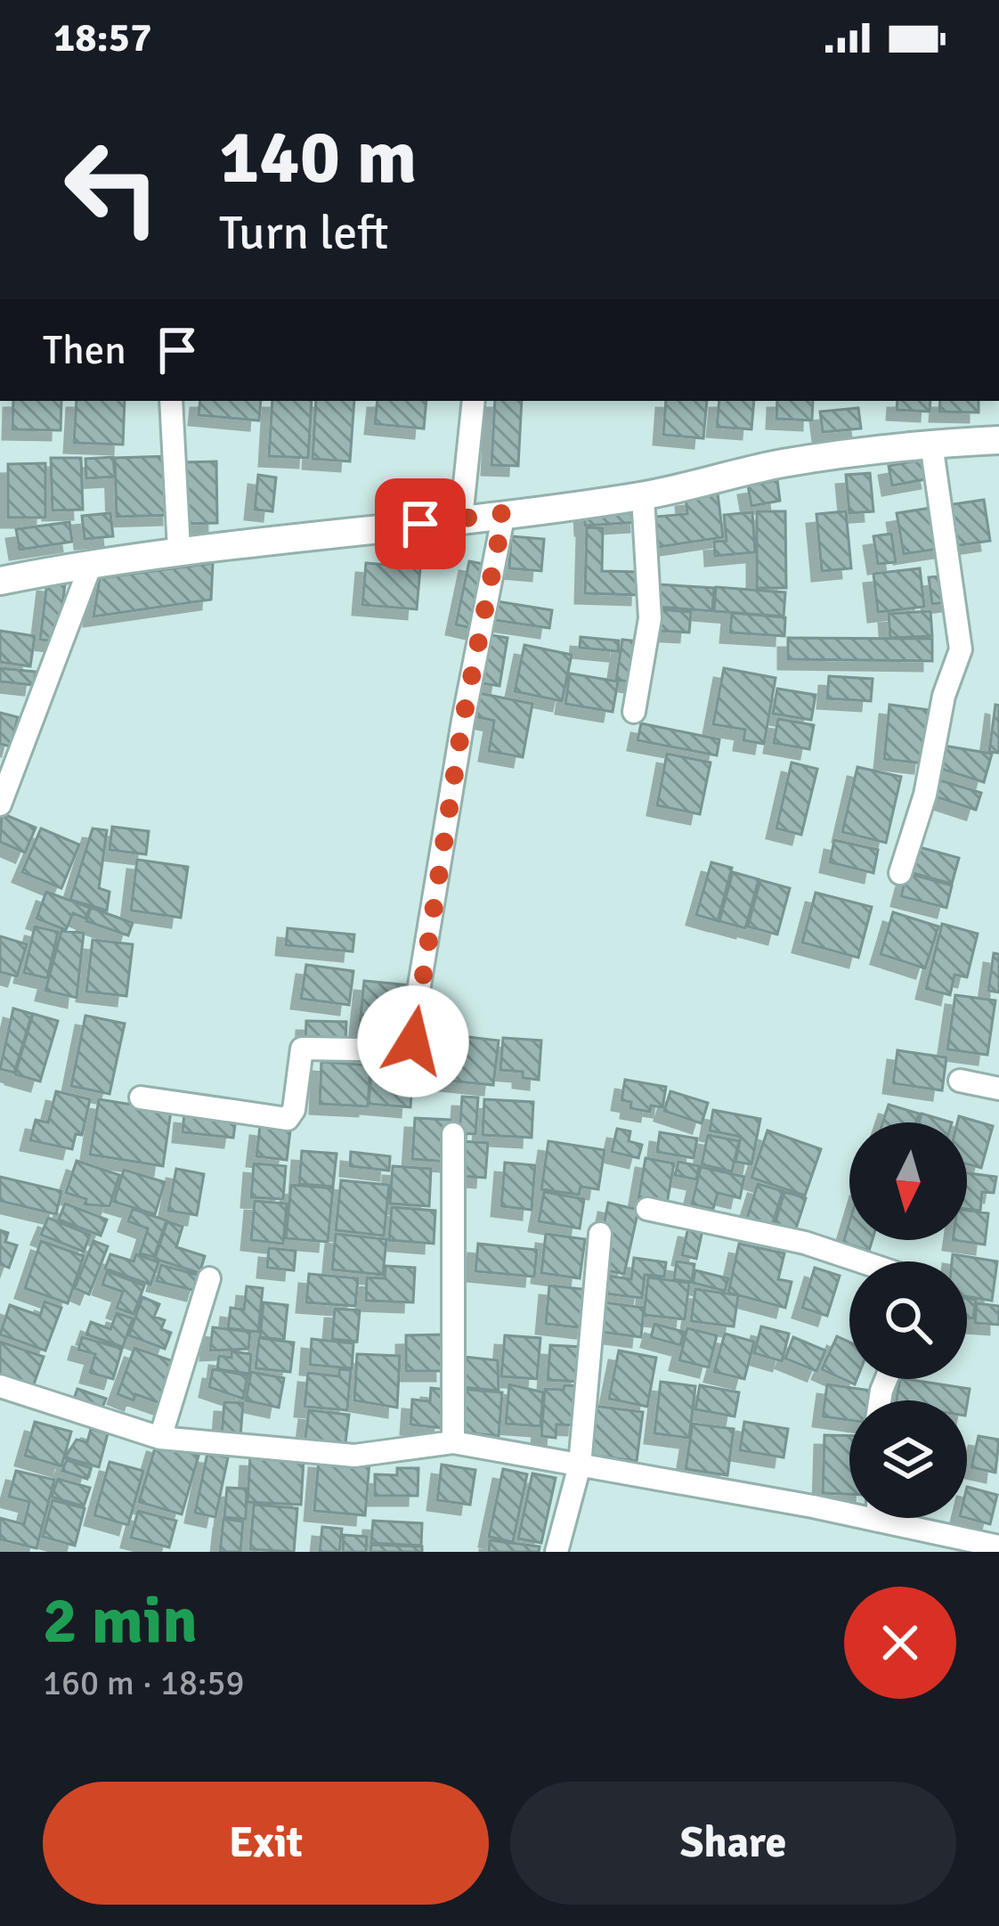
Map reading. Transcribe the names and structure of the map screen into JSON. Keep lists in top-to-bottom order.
{
  "north": "bottom",
  "page": {
    "status": "18:57",
    "turn": ["140 m", "Turn left"],
    "then": "Then",
    "heading": ["2 min", "160 m · 18:59"],
    "buttons": ["Exit", "Share"]
  }
}
